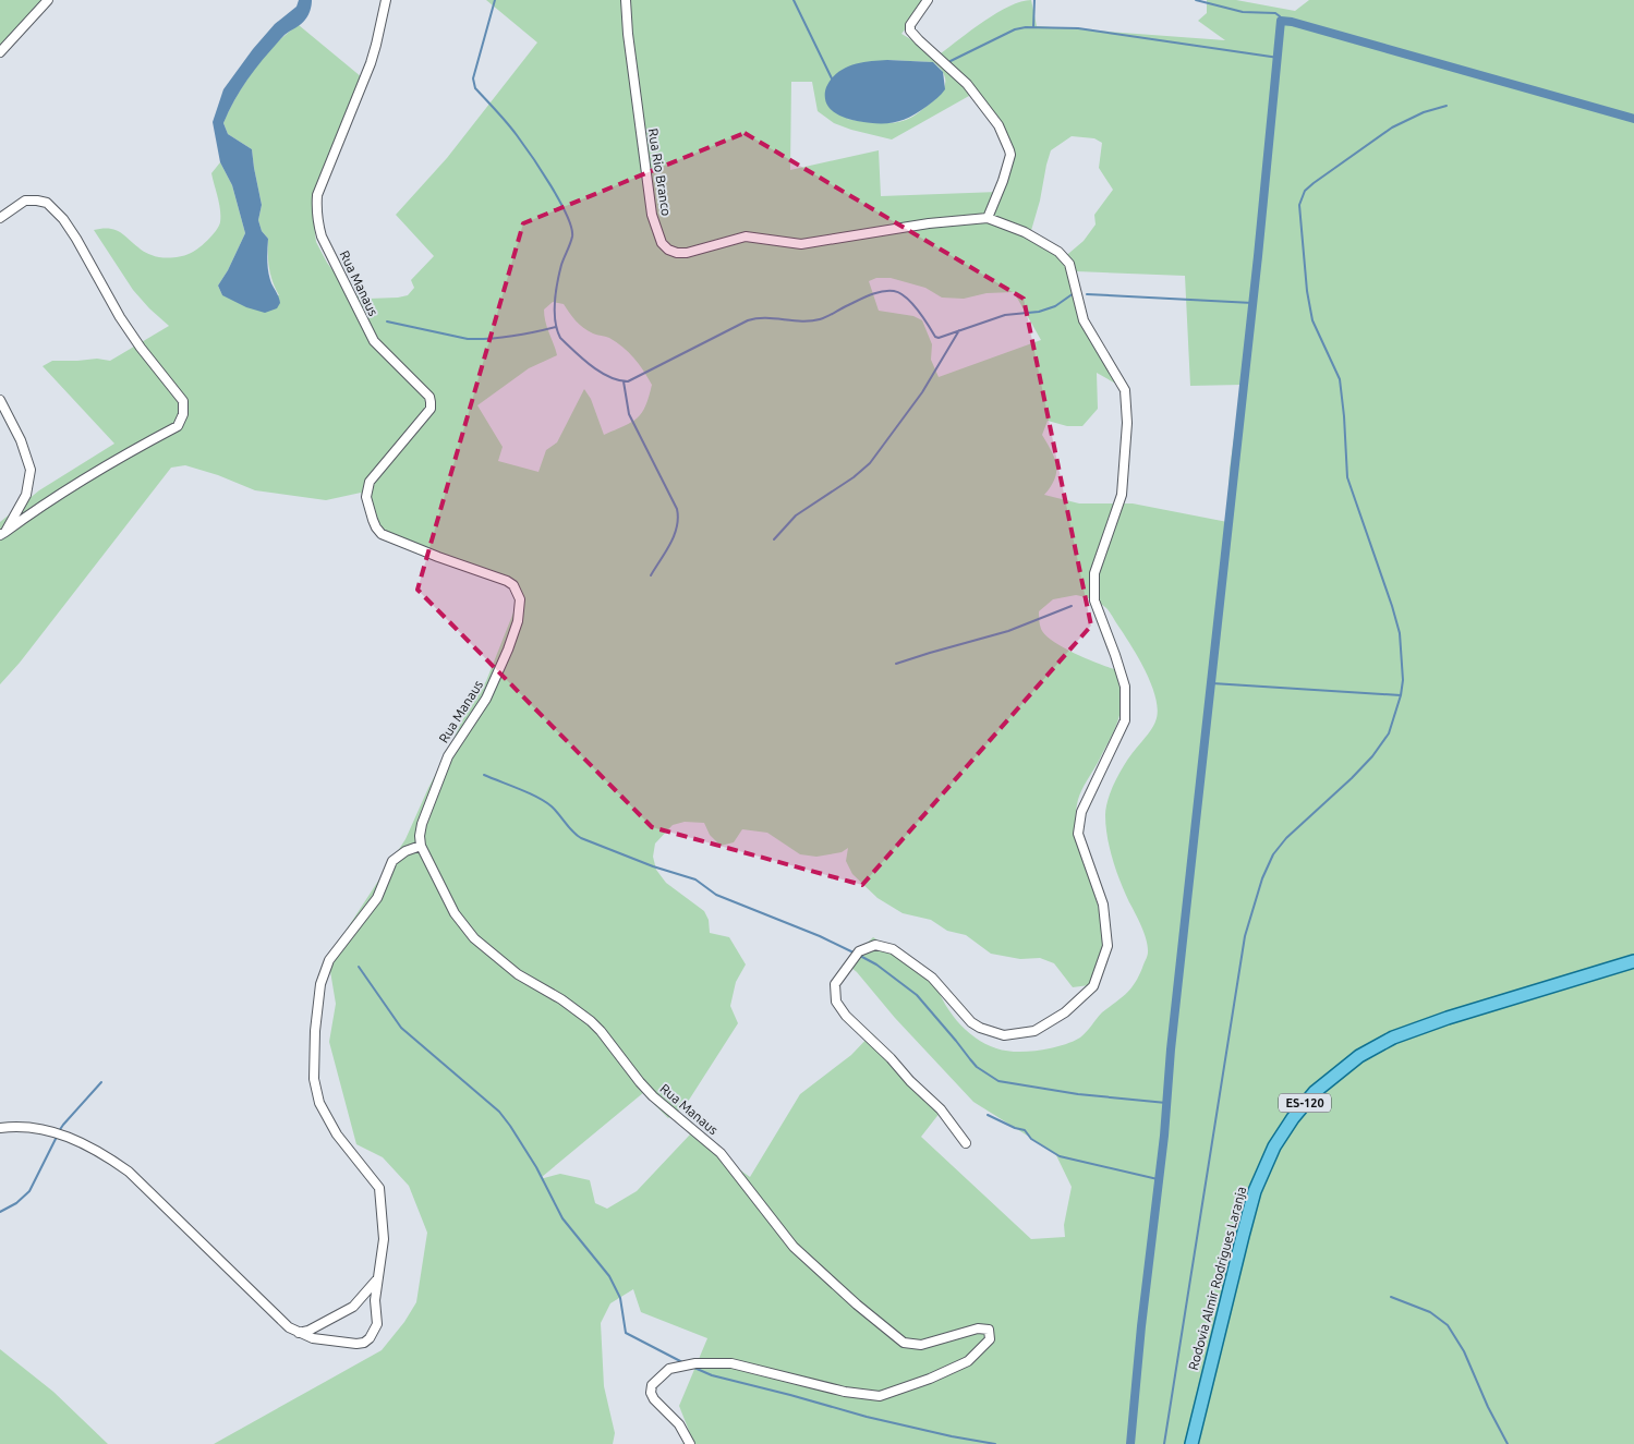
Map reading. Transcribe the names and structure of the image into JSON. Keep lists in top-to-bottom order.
{
  "streets": {
    "main road": ["ES-120", "Rodovia Almir Rodrigues Laranja"],
    "street": ["Rua Rio Branco", "Rua Manaus"]
  }
}
